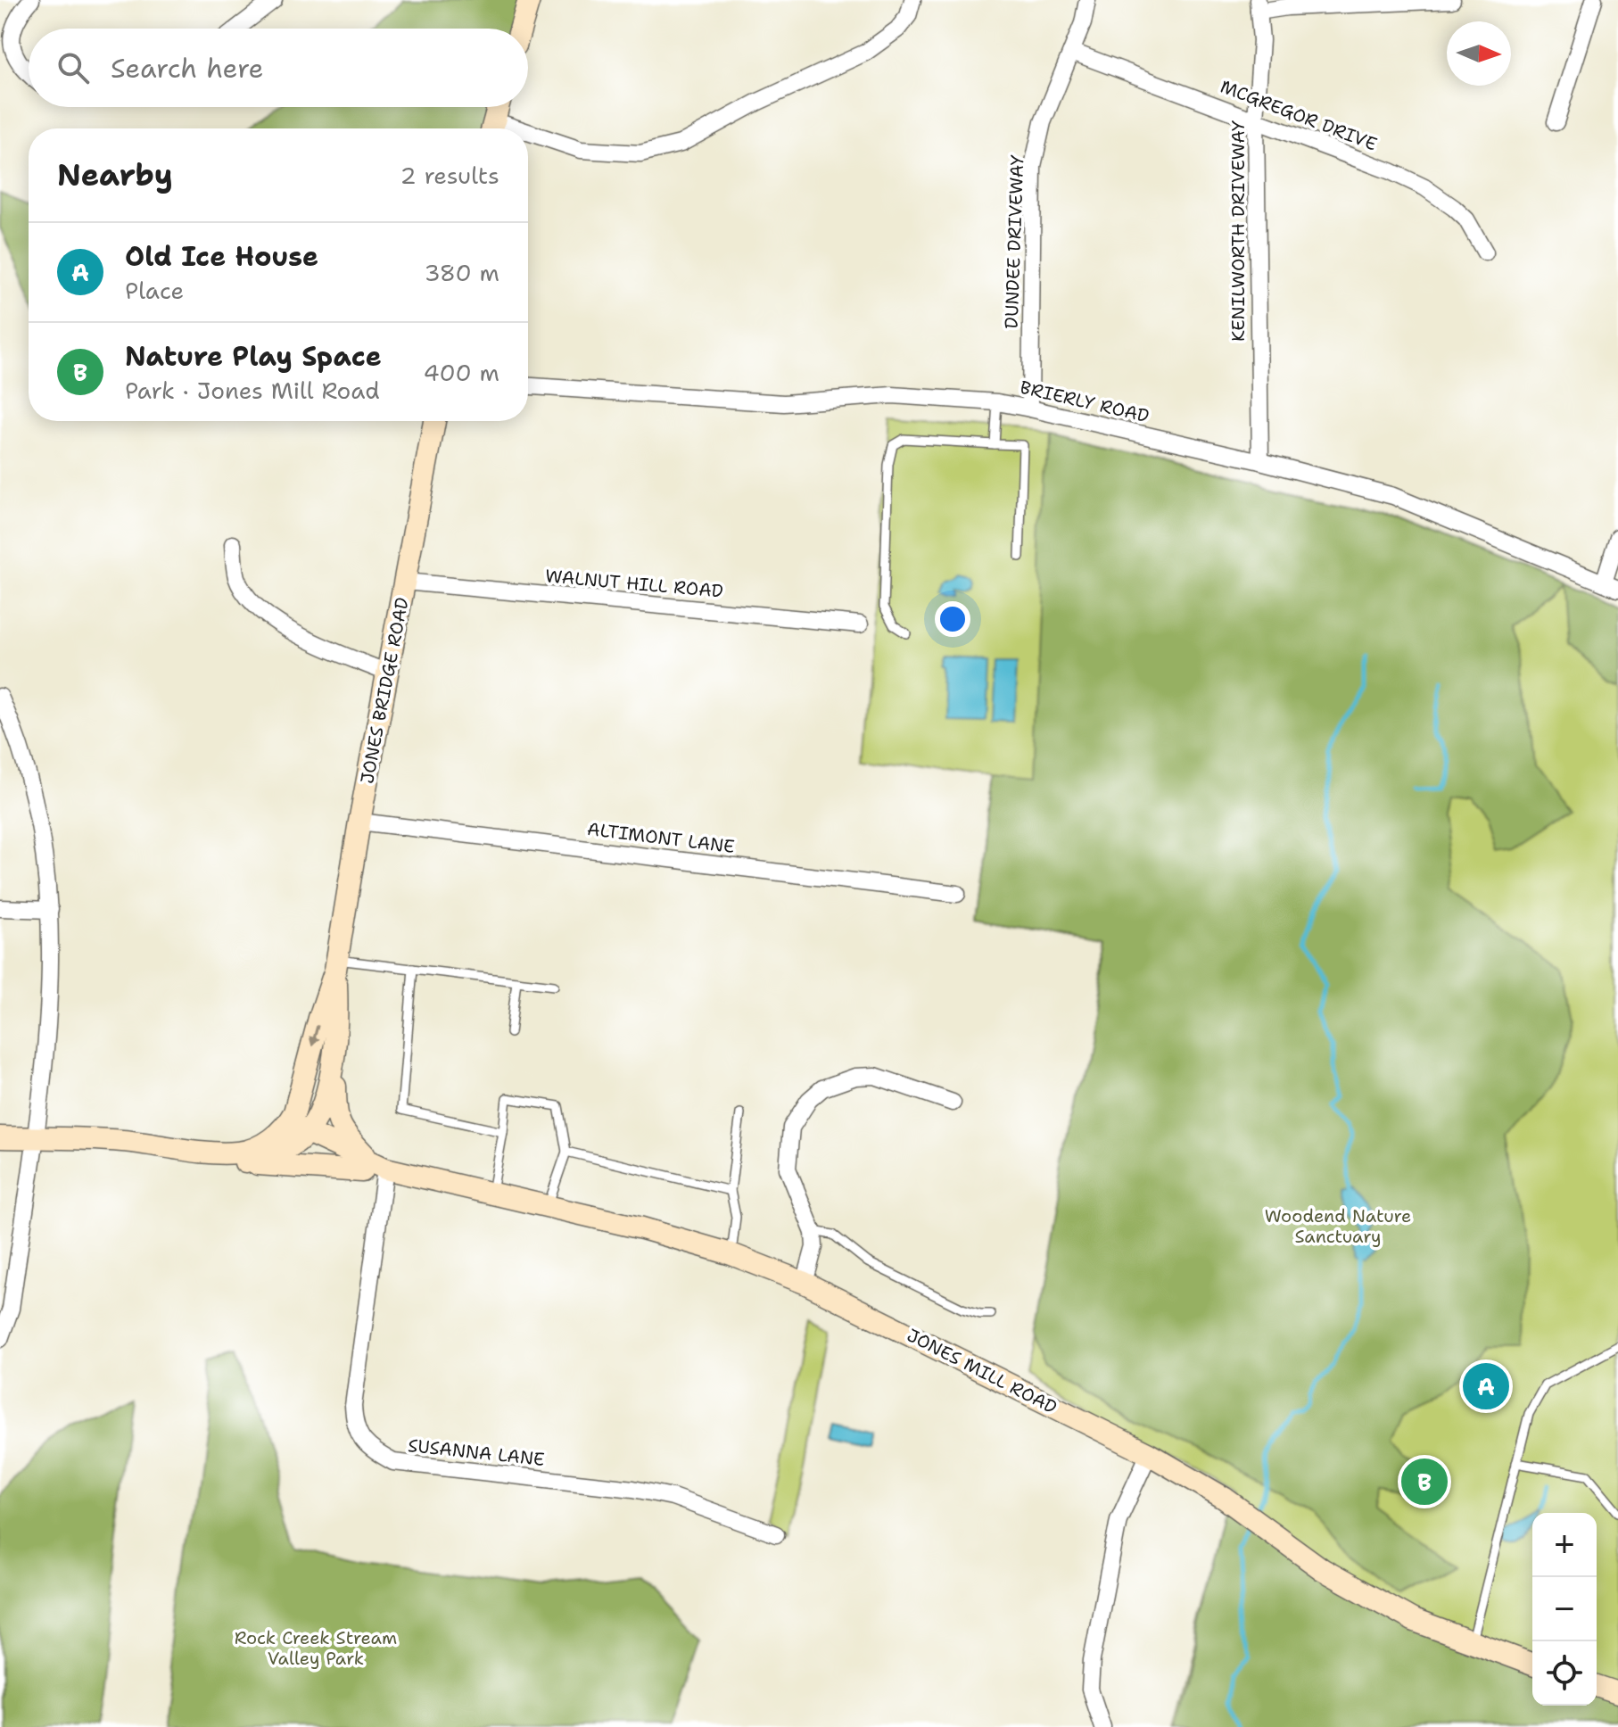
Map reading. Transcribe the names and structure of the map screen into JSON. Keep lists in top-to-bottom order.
{
  "streets": {
    "main road": ["JONES BRIDGE ROAD", "JONES MILL ROAD"],
    "street": [
      "MCGREGOR DRIVE",
      "KENILWORTH DRIVEWAY",
      "DUNDEE DRIVEWAY",
      "BRIERLY ROAD",
      "WALNUT HILL ROAD",
      "ALTIMONT LANE",
      "SUSANNA LANE"
    ]
  },
  "crossings": [
    ["MCGREGOR DRIVE", "KENILWORTH DRIVEWAY"],
    ["MCGREGOR DRIVE", "DUNDEE DRIVEWAY"],
    ["KENILWORTH DRIVEWAY", "BRIERLY ROAD"],
    ["DUNDEE DRIVEWAY", "BRIERLY ROAD"],
    ["WALNUT HILL ROAD", "JONES BRIDGE ROAD"],
    ["JONES BRIDGE ROAD", "ALTIMONT LANE"],
    ["JONES BRIDGE ROAD", "JONES MILL ROAD"],
    ["JONES MILL ROAD", "SUSANNA LANE"]
  ],
  "parks": ["Woodend Nature Sanctuary", "Rock Creek Stream Valley Park"],
  "north": "right",
  "page": {
    "search": "Search here",
    "heading": ["Nearby", "2 results"],
    "list": [
      {
        "mark": "A",
        "name": "Old Ice House",
        "note": "Place",
        "value": "380 m"
      },
      {
        "mark": "B",
        "name": "Nature Play Space",
        "note": "Park · Jones Mill Road",
        "value": "400 m"
      }
    ],
    "pins": ["A", "B"],
    "map_buttons": ["+", "−"]
  }
}
